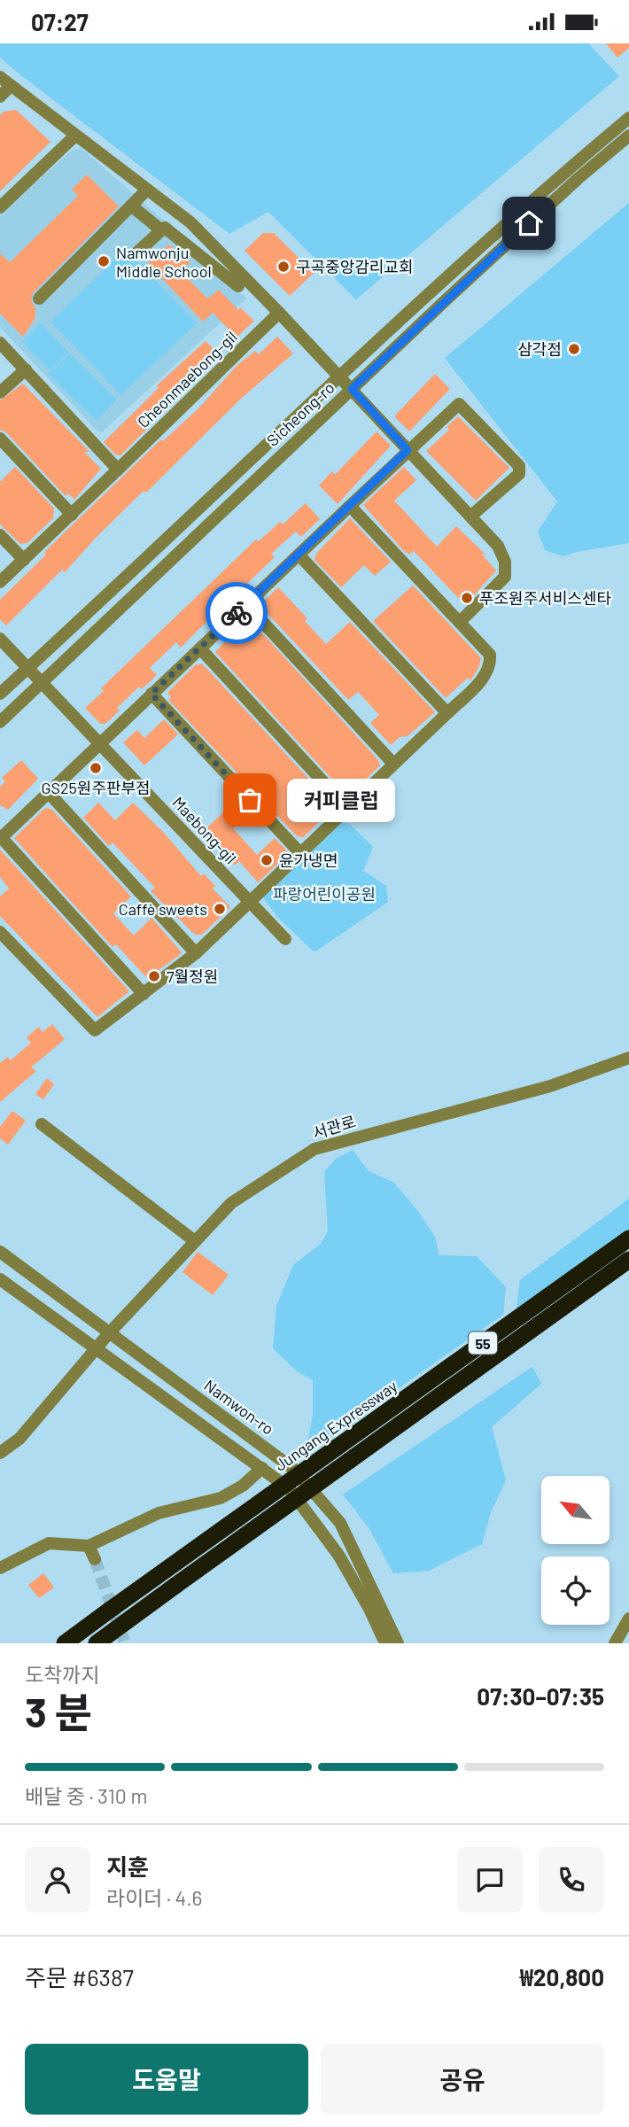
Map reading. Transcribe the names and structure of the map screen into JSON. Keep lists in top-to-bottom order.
{
  "streets": {
    "highway": ["55", "Jungang Expressway"],
    "street": [
      "Cheonmaebong-gil",
      "Sicheong-ro",
      "Maebong-gil",
      "서관로",
      "Namwon-ro"
    ]
  },
  "crossings": [
    ["Cheonmaebong-gil", "Sicheong-ro"],
    ["Sicheong-ro", "Maebong-gil"],
    ["서관로", "Namwon-ro"]
  ],
  "parks": ["파랑어린이공원"],
  "places": [
    "Namwonju Middle School",
    "구곡중앙감리교회",
    "삼각점",
    "푸조원주서비스센타",
    "GS25원주판부점",
    "커피클럽",
    "윤가냉면",
    "Caffè sweets",
    "7월정원"
  ],
  "north": "top left",
  "page": {
    "status": "07:27",
    "bubble": "커피클럽",
    "heading": ["3 분", "도착까지", "07:30–07:35"],
    "panel": [
      "지훈",
      "라이더 · 4.6",
      "주문 #6387",
      "₩20,800"
    ],
    "bar": "배달 중 · 310 m",
    "buttons": ["도움말", "공유"]
  }
}
